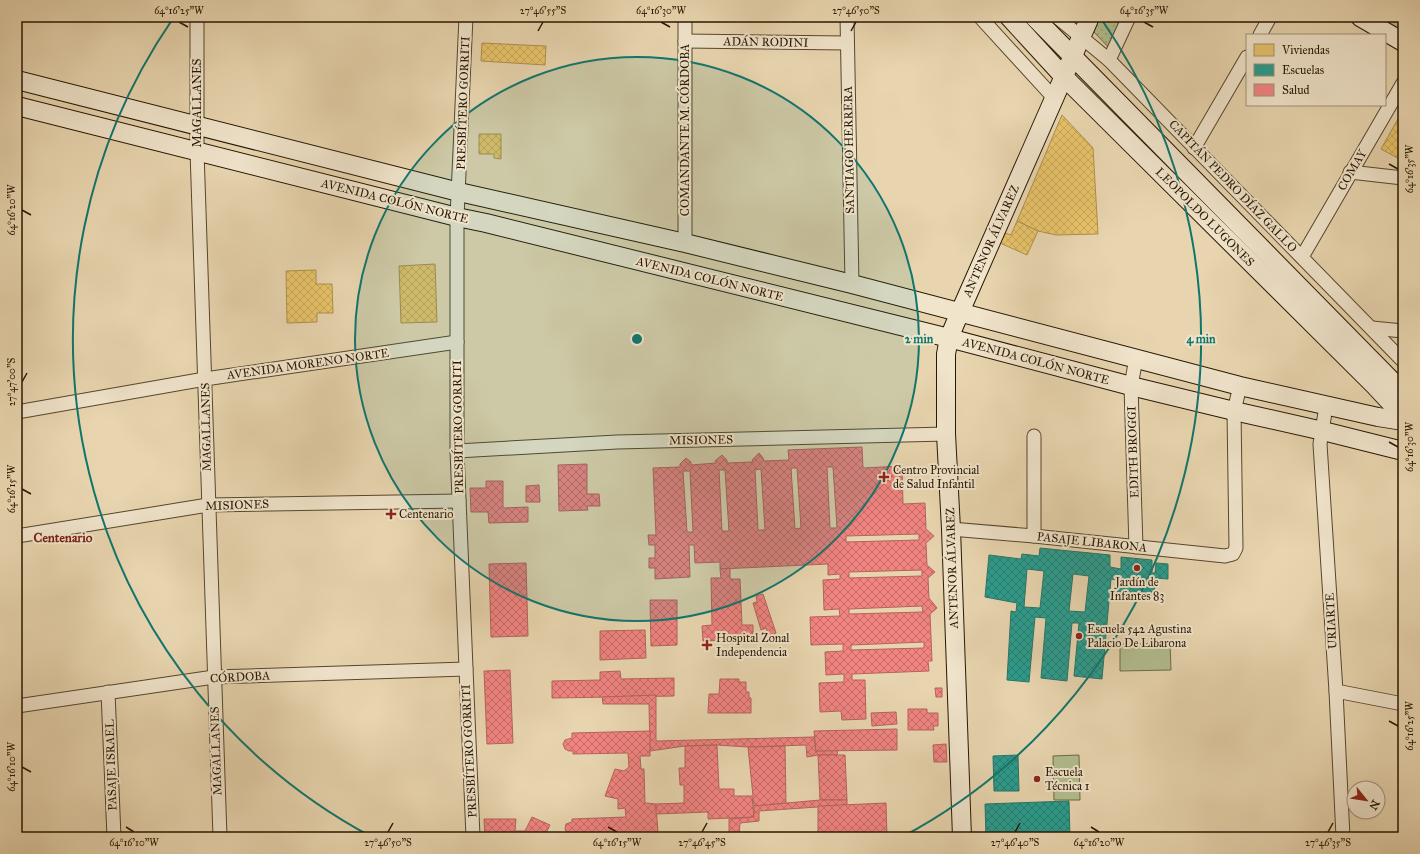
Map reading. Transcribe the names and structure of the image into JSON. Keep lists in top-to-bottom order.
{
  "streets": {
    "main road": ["AVENIDA COLÓN NORTE", "LEOPOLDO LUGONES", "ANTENOR ÁLVAREZ"],
    "street": [
      "ADÁN RODINI",
      "MAGALLANES",
      "PRESBÍTERO GORRITI",
      "COMANDANTE M. CÓRDOBA",
      "SANTIAGO HERRERA",
      "COMAY",
      "CAPITÁN PEDRO DÍAZ GALLO",
      "AVENIDA MORENO NORTE",
      "MISIONES",
      "EDITH BROGGI",
      "PASAJE LIBARONA",
      "URIARTE",
      "CÓRDOBA",
      "PASAJE ISRAEL"
    ]
  },
  "crossings": [
    ["ADÁN RODINI", "COMANDANTE M. CÓRDOBA"],
    ["ADÁN RODINI", "SANTIAGO HERRERA"],
    ["MAGALLANES", "AVENIDA COLÓN NORTE"],
    ["MAGALLANES", "AVENIDA MORENO NORTE"],
    ["MAGALLANES", "MISIONES"],
    ["MAGALLANES", "CÓRDOBA"],
    ["PRESBÍTERO GORRITI", "AVENIDA COLÓN NORTE"],
    ["PRESBÍTERO GORRITI", "AVENIDA MORENO NORTE"],
    ["PRESBÍTERO GORRITI", "MISIONES"],
    ["PRESBÍTERO GORRITI", "CÓRDOBA"],
    ["COMANDANTE M. CÓRDOBA", "AVENIDA COLÓN NORTE"],
    ["SANTIAGO HERRERA", "AVENIDA COLÓN NORTE"],
    ["COMAY", "CAPITÁN PEDRO DÍAZ GALLO"],
    ["CAPITÁN PEDRO DÍAZ GALLO", "ANTENOR ÁLVAREZ"],
    ["AVENIDA COLÓN NORTE", "ANTENOR ÁLVAREZ"],
    ["AVENIDA COLÓN NORTE", "EDITH BROGGI"],
    ["AVENIDA COLÓN NORTE", "PASAJE LIBARONA"],
    ["AVENIDA COLÓN NORTE", "URIARTE"],
    ["LEOPOLDO LUGONES", "ANTENOR ÁLVAREZ"],
    ["ANTENOR ÁLVAREZ", "MISIONES"],
    ["ANTENOR ÁLVAREZ", "PASAJE LIBARONA"],
    ["EDITH BROGGI", "PASAJE LIBARONA"],
    ["CÓRDOBA", "PASAJE ISRAEL"]
  ],
  "districts": ["Centenario"],
  "places": {
    "health": ["Centro Provincial de Salud Infantil", "Centenario", "Hospital Zonal Independencia"],
    "other": ["Jardín de Infantes 83", "Escuela 542 Agustina Palacio De Libarona", "Escuela Técnica 1"]
  },
  "legend": ["Viviendas", "Escuelas", "Salud"],
  "north": "bottom right",
  "coordinates": [
    "64°16'25\"W",
    "27°46'55\"S",
    "64°16'30\"W",
    "27°46'50\"S",
    "64°16'35\"W",
    "64°16'20\"W",
    "27°47'00\"S",
    "64°16'15\"W",
    "64°16'10\"W",
    "27°46'45\"S",
    "27°46'40\"S",
    "27°46'35\"S"
  ],
  "rings": ["2 min", "4 min"]
}
